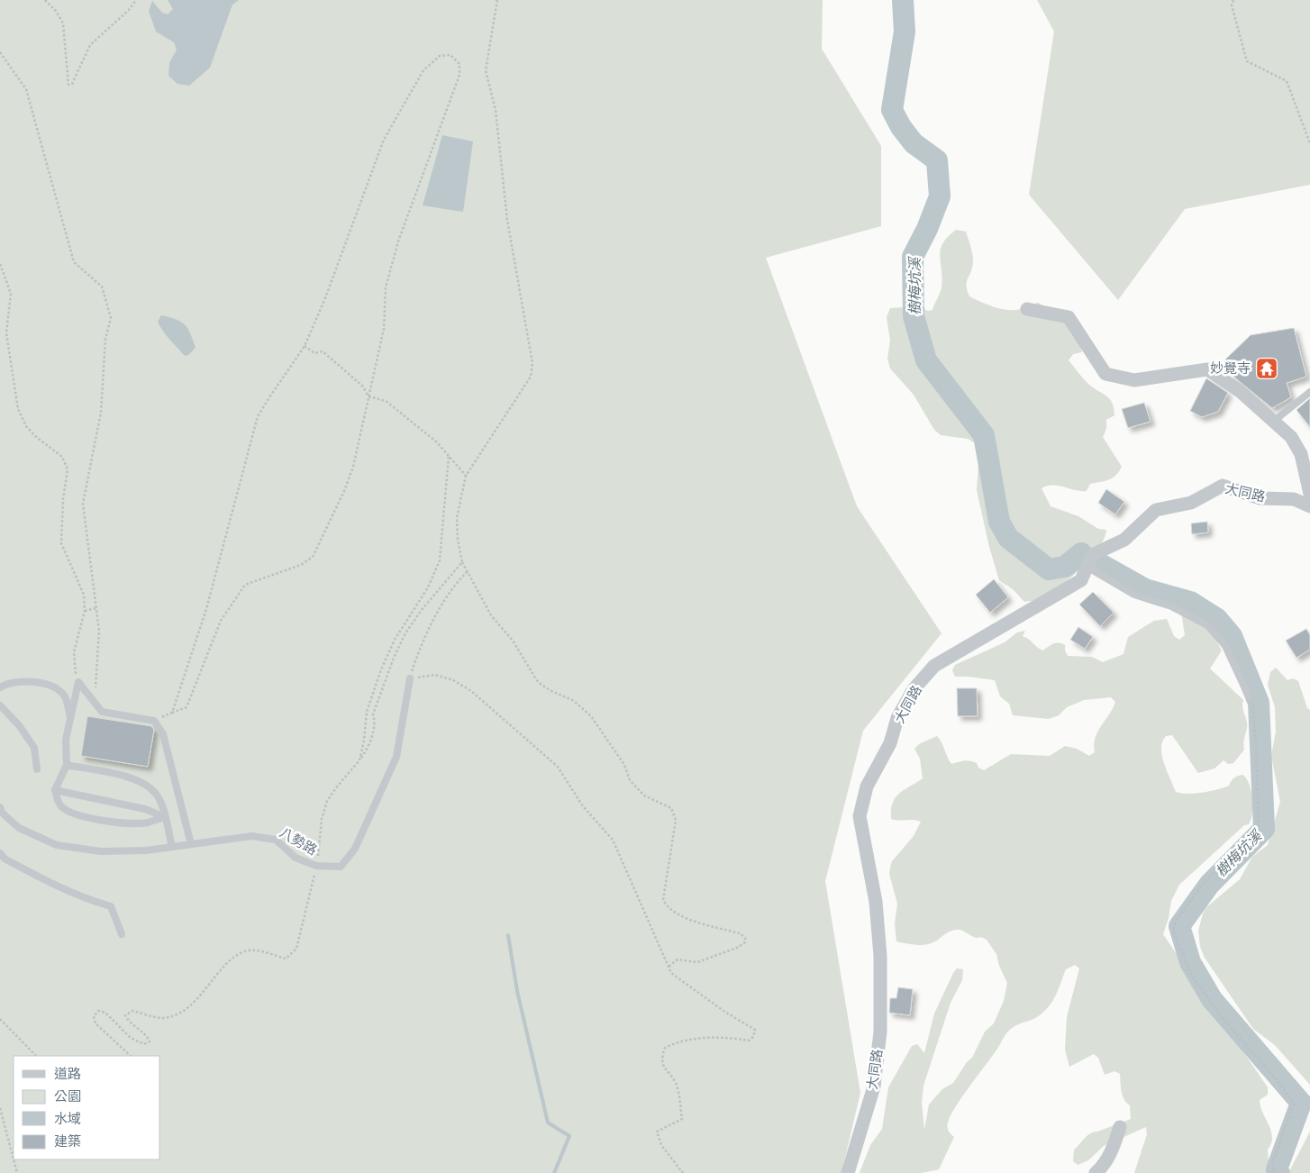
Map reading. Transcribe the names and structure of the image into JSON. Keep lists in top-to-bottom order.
{
  "streets": {
    "street": ["大同路"],
    "lane": ["八勢路"]
  },
  "water": ["樹梅坑溪"],
  "places": {
    "temple": ["妙覺寺"]
  },
  "legend": [
    "道路",
    "公園",
    "水域",
    "建築"
  ]
}
